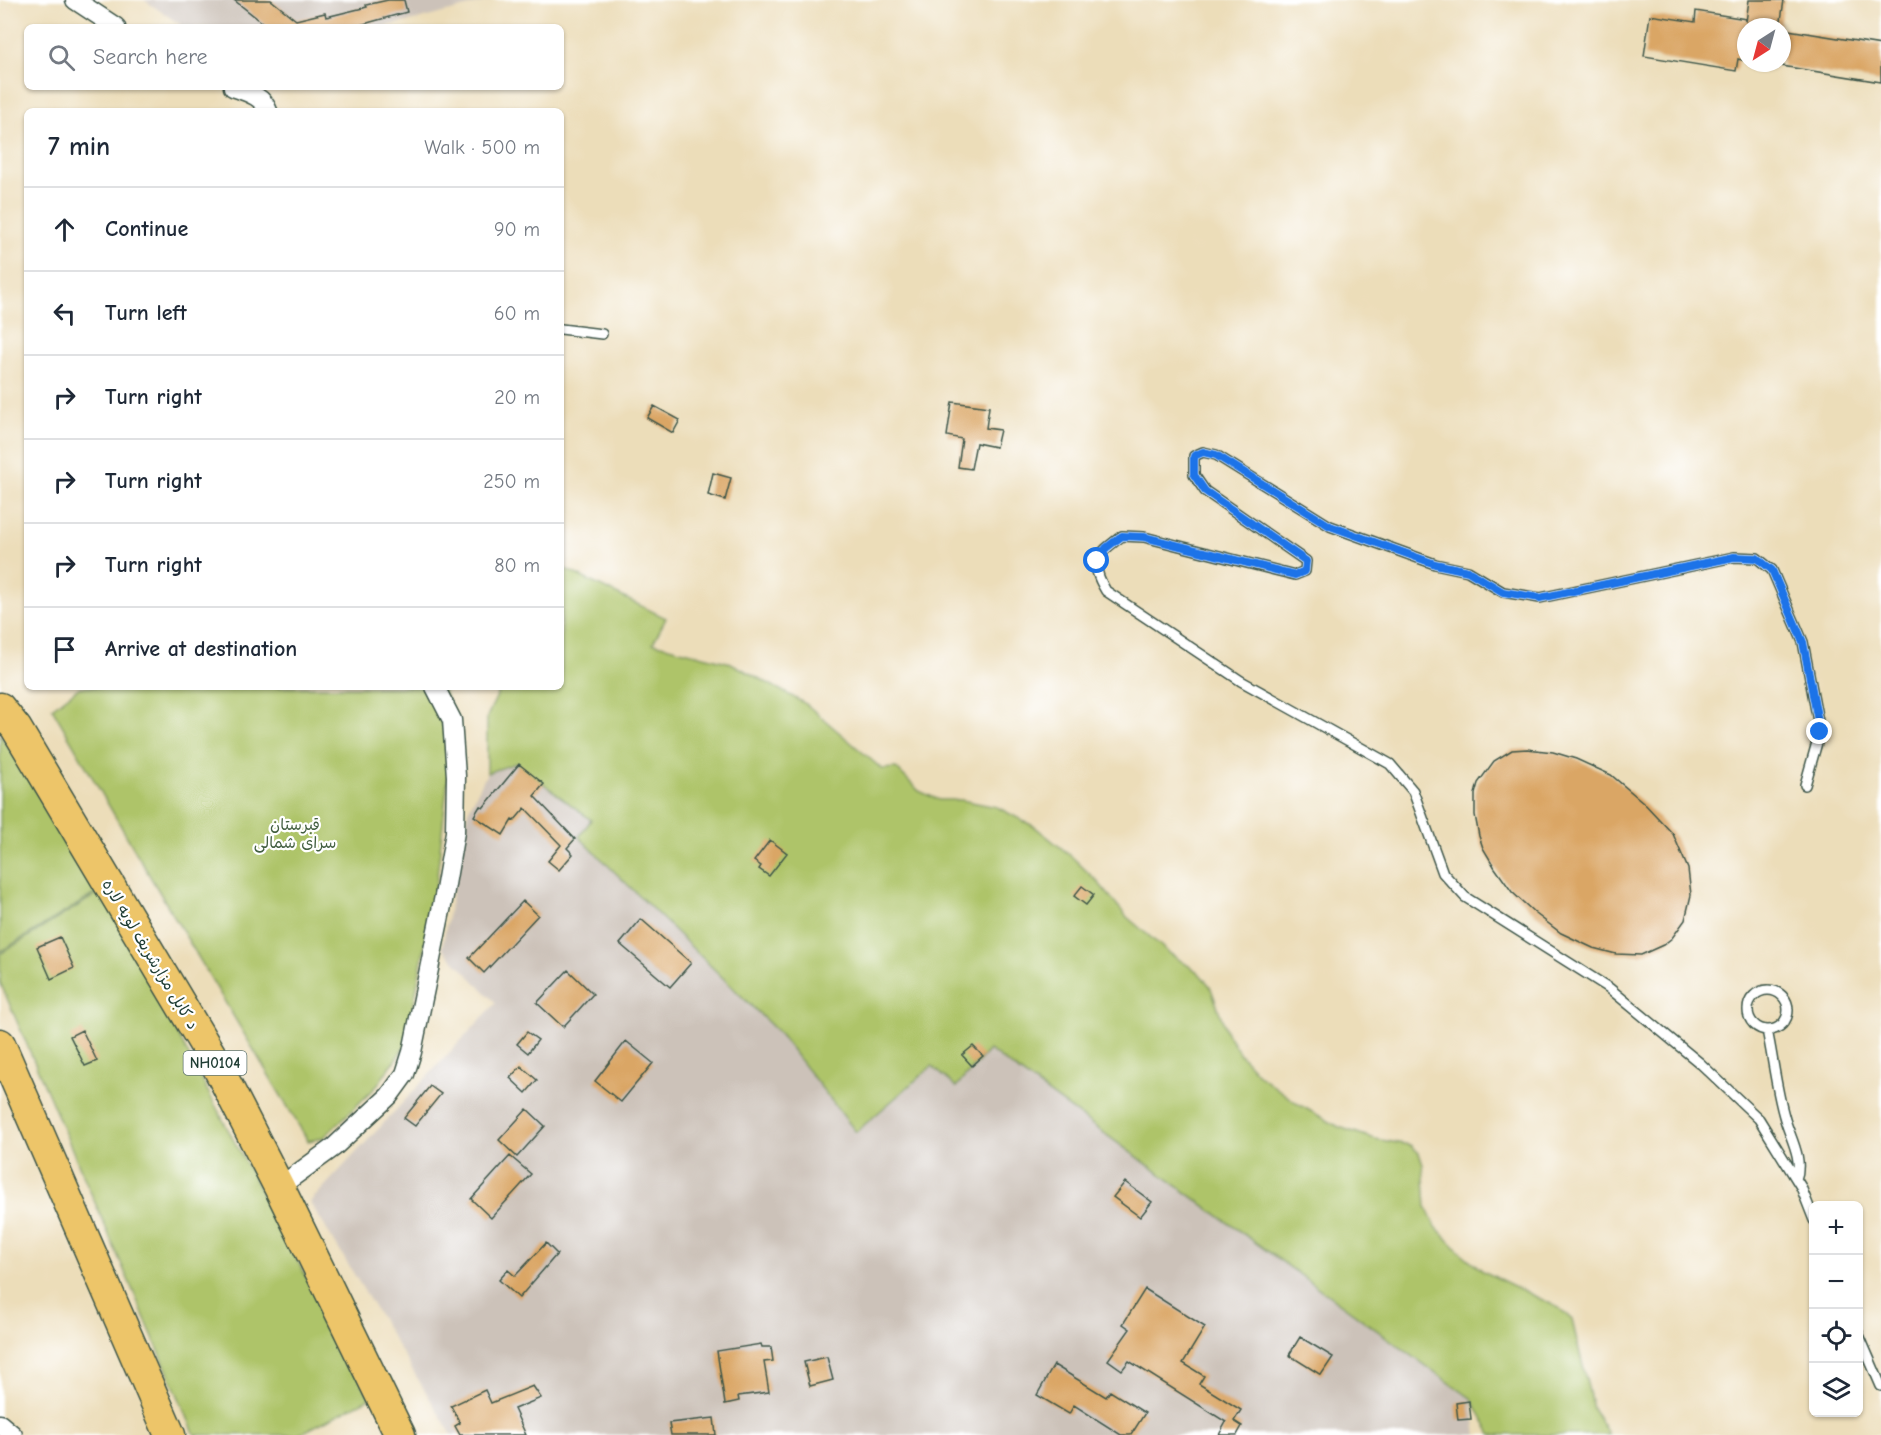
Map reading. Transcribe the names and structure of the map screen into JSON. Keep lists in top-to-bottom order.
{
  "streets": {
    "highway": ["د کابل مزارشریف لویه لاره", "NH0104"]
  },
  "parks": ["قبرستان سرای شمالی"],
  "north": "bottom left",
  "page": {
    "search": "Search here",
    "heading": ["7 min", "Walk · 500 m"],
    "list": [
      ["Continue", "90 m"],
      ["Turn left", "60 m"],
      ["Turn right", "20 m"],
      ["Turn right", "250 m"],
      ["Turn right", "80 m"],
      "Arrive at destination"
    ],
    "map_buttons": ["+", "−"]
  }
}
